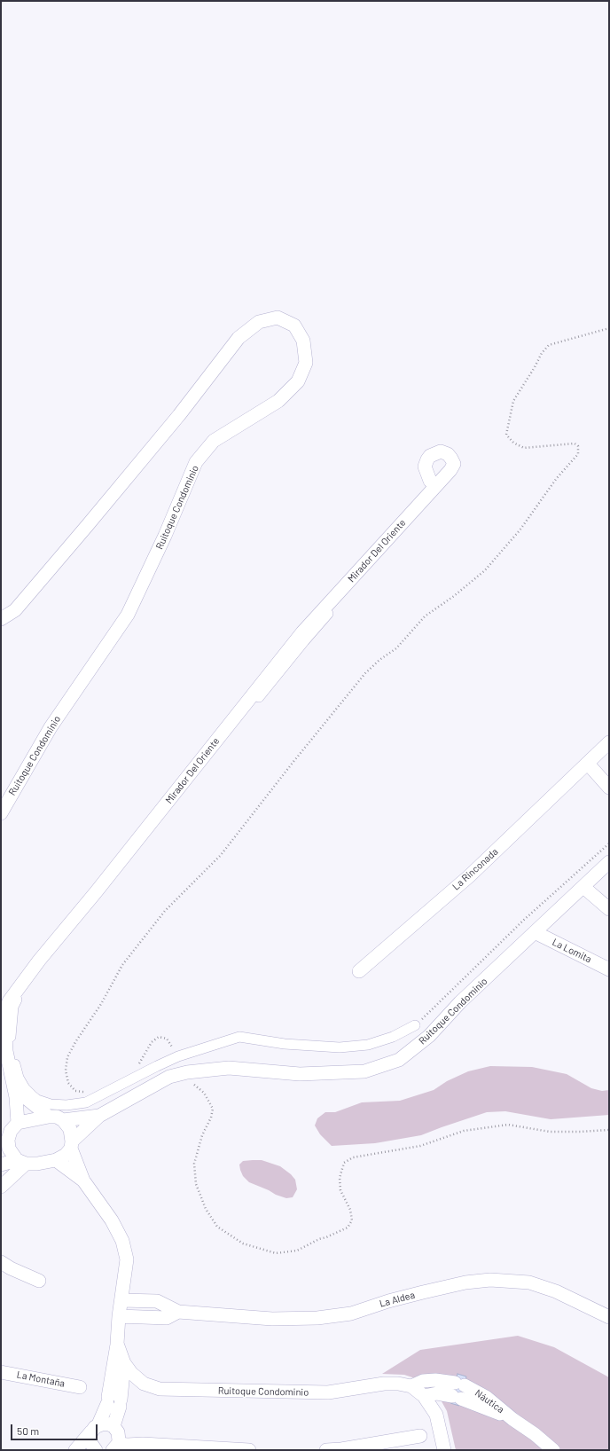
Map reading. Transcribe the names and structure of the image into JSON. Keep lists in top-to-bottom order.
{
  "streets": {
    "street": [
      "Ruitoque Condominio",
      "Mirador Del Oriente",
      "La Rinconada",
      "La Lomita",
      "La Aldea",
      "La Montaña",
      "Náutica"
    ]
  },
  "crossings": [
    ["Ruitoque Condominio", "Mirador Del Oriente"],
    ["Ruitoque Condominio", "La Lomita"],
    ["Ruitoque Condominio", "La Aldea"],
    ["Ruitoque Condominio", "Náutica"]
  ],
  "scale_bar": "50 m"
}
